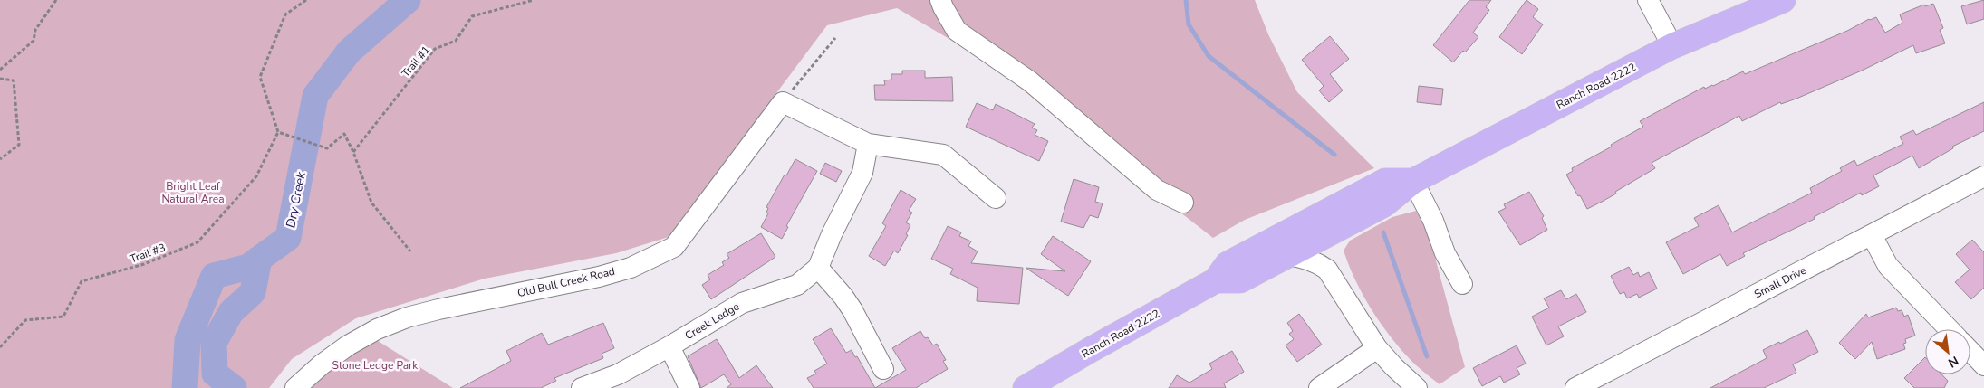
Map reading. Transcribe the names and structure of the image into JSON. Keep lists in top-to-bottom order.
{
  "streets": {
    "main road": ["Ranch Road 2222"],
    "street": ["Old Bull Creek Road", "Small Drive", "Creek Ledge"],
    "path": ["Trail #1", "Trail #3"]
  },
  "water": ["Dry Creek"],
  "parks": ["Bright Leaf Natural Area", "Stone Ledge Park"],
  "north": "bottom right"
}
